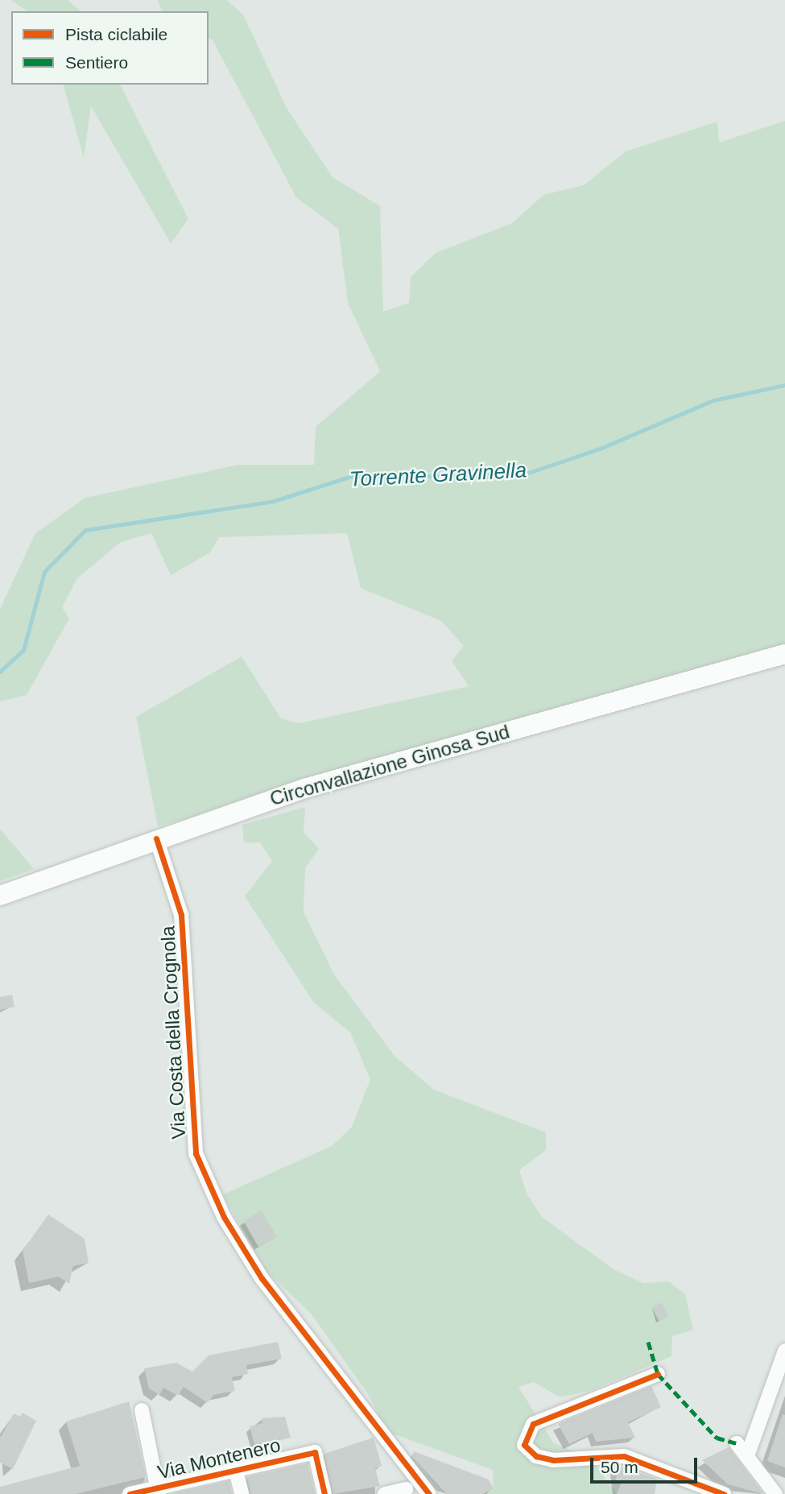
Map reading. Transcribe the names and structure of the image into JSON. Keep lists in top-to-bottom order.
{
  "streets": {
    "main road": ["Circonvallazione Ginosa Sud"],
    "street": ["Via Costa della Crognola", "Via Montenero"]
  },
  "crossings": [
    ["Circonvallazione Ginosa Sud", "Via Costa della Crognola"]
  ],
  "water": ["Torrente Gravinella"],
  "legend": ["Pista ciclabile", "Sentiero"],
  "scale_bar": "50 m"
}
